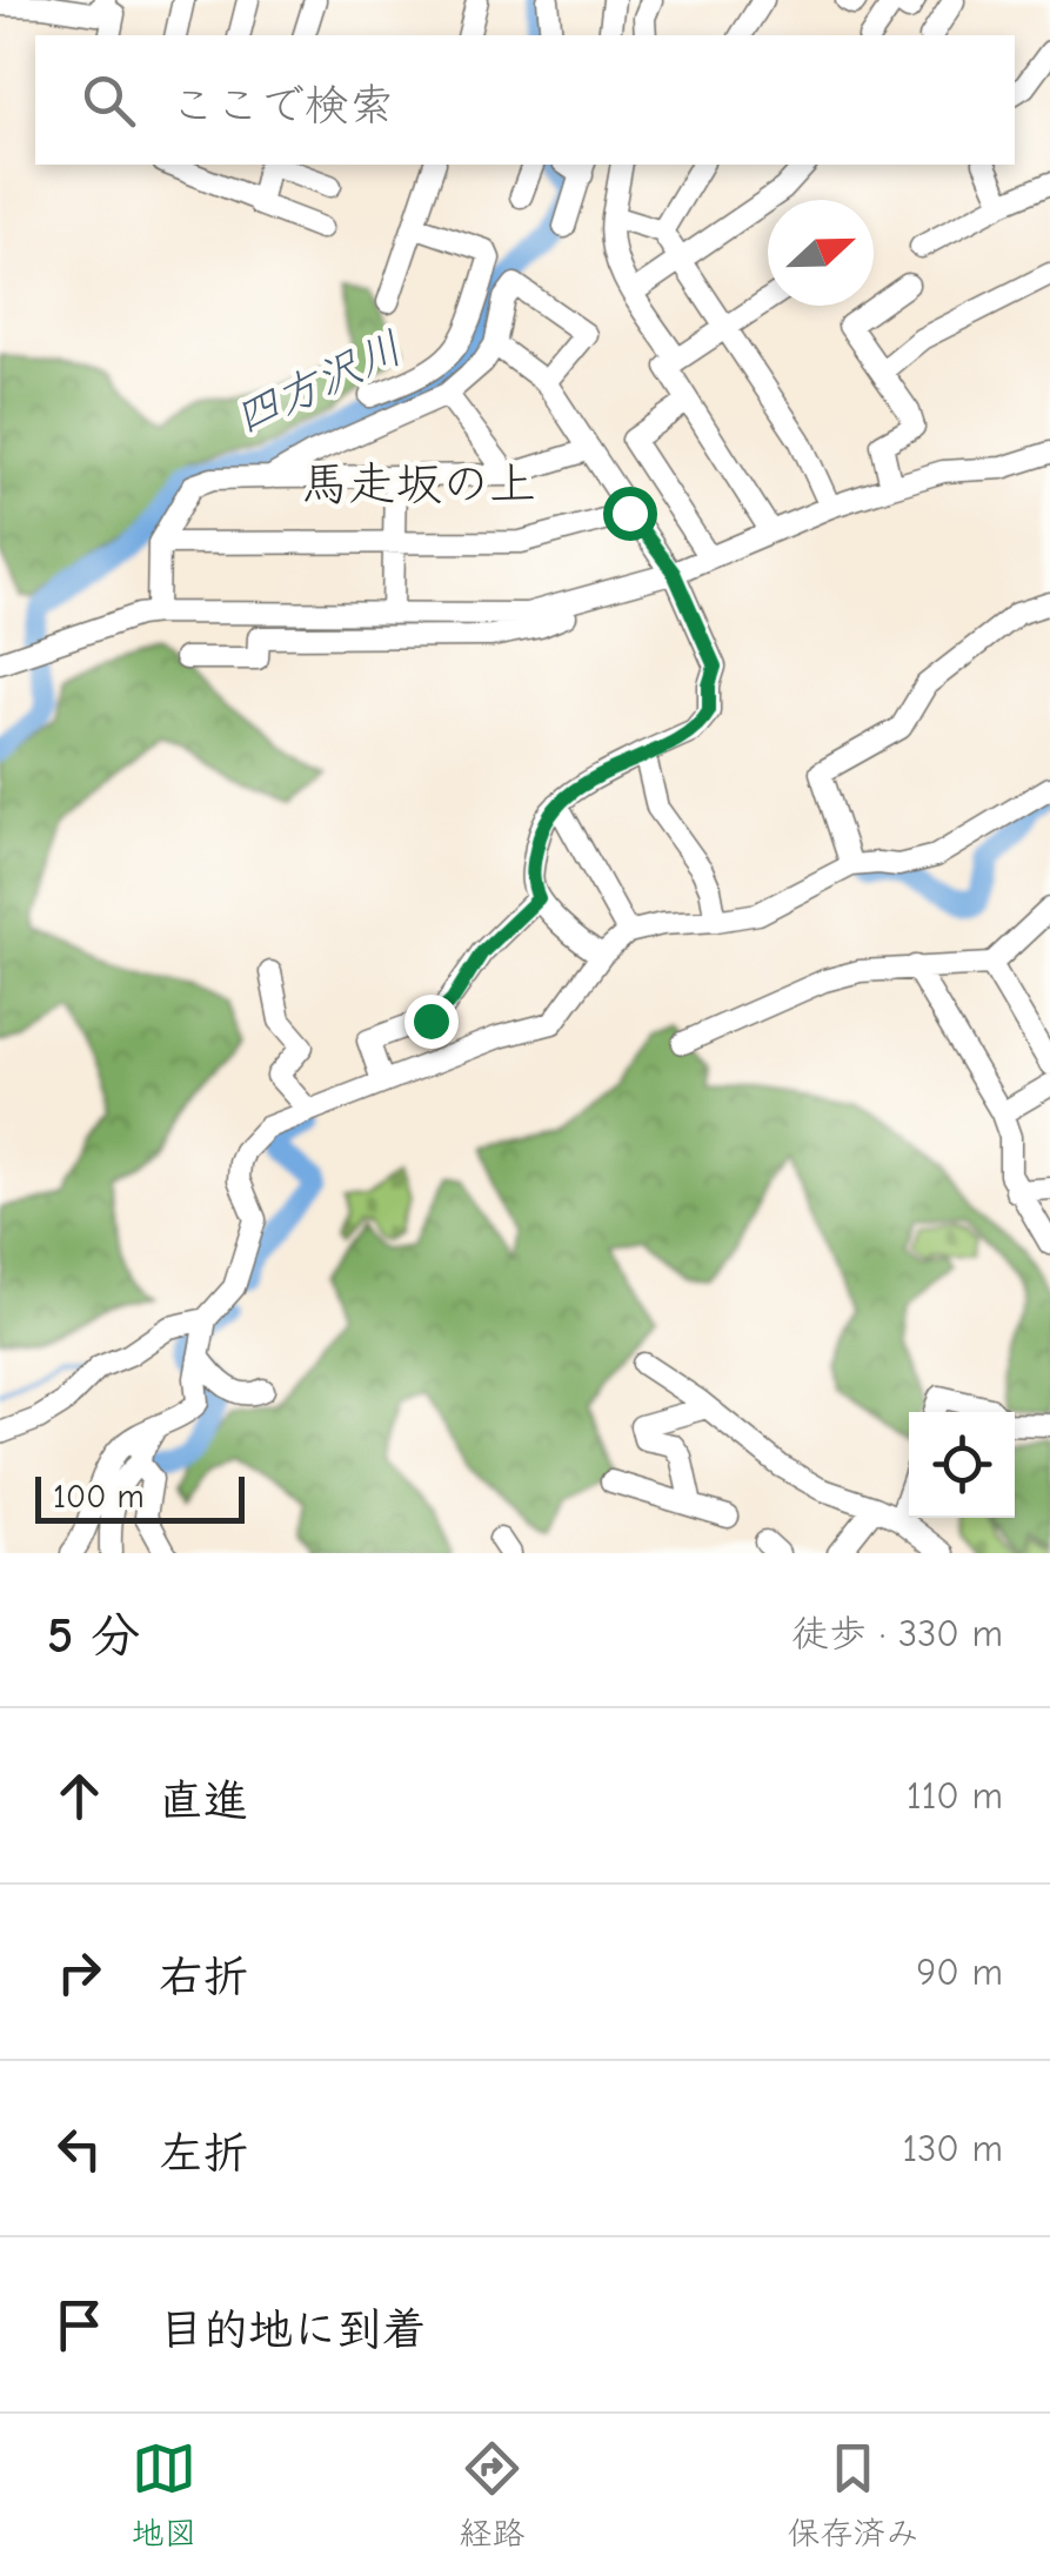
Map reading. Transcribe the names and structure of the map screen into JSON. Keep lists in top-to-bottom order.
{
  "districts": ["馬走坂の上"],
  "water": ["四方沢川"],
  "scale_bar": "100 m",
  "north": "right",
  "page": {
    "search": "ここで検索",
    "scale": "100 m",
    "heading": ["5 分", "徒歩 · 330 m"],
    "list": [
      ["直進", "110 m"],
      ["右折", "90 m"],
      ["左折", "130 m"],
      "目的地に到着"
    ],
    "nav": ["地図", "経路", "保存済み"]
  }
}
